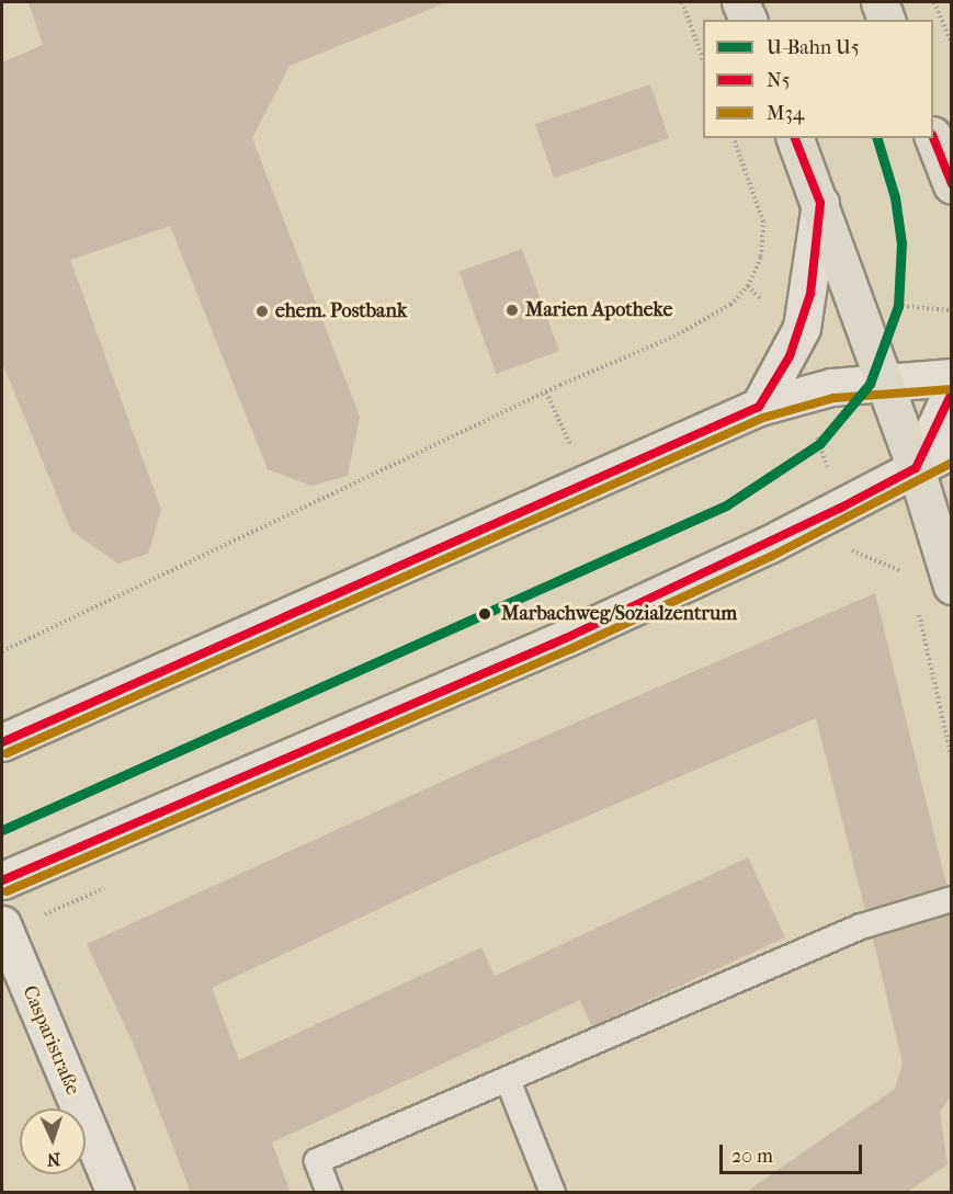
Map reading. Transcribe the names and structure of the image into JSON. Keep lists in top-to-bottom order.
{
  "streets": {
    "main road": ["Casparistraße"]
  },
  "places": ["Marien Apotheke", "ehem. Postbank", "Marbachweg/Sozialzentrum"],
  "lines": ["transit line N5", "metro line U5", "transit line M34"],
  "legend": ["U-Bahn U5", "N5", "M34"],
  "scale_bar": "20 m",
  "north": "bottom"
}
